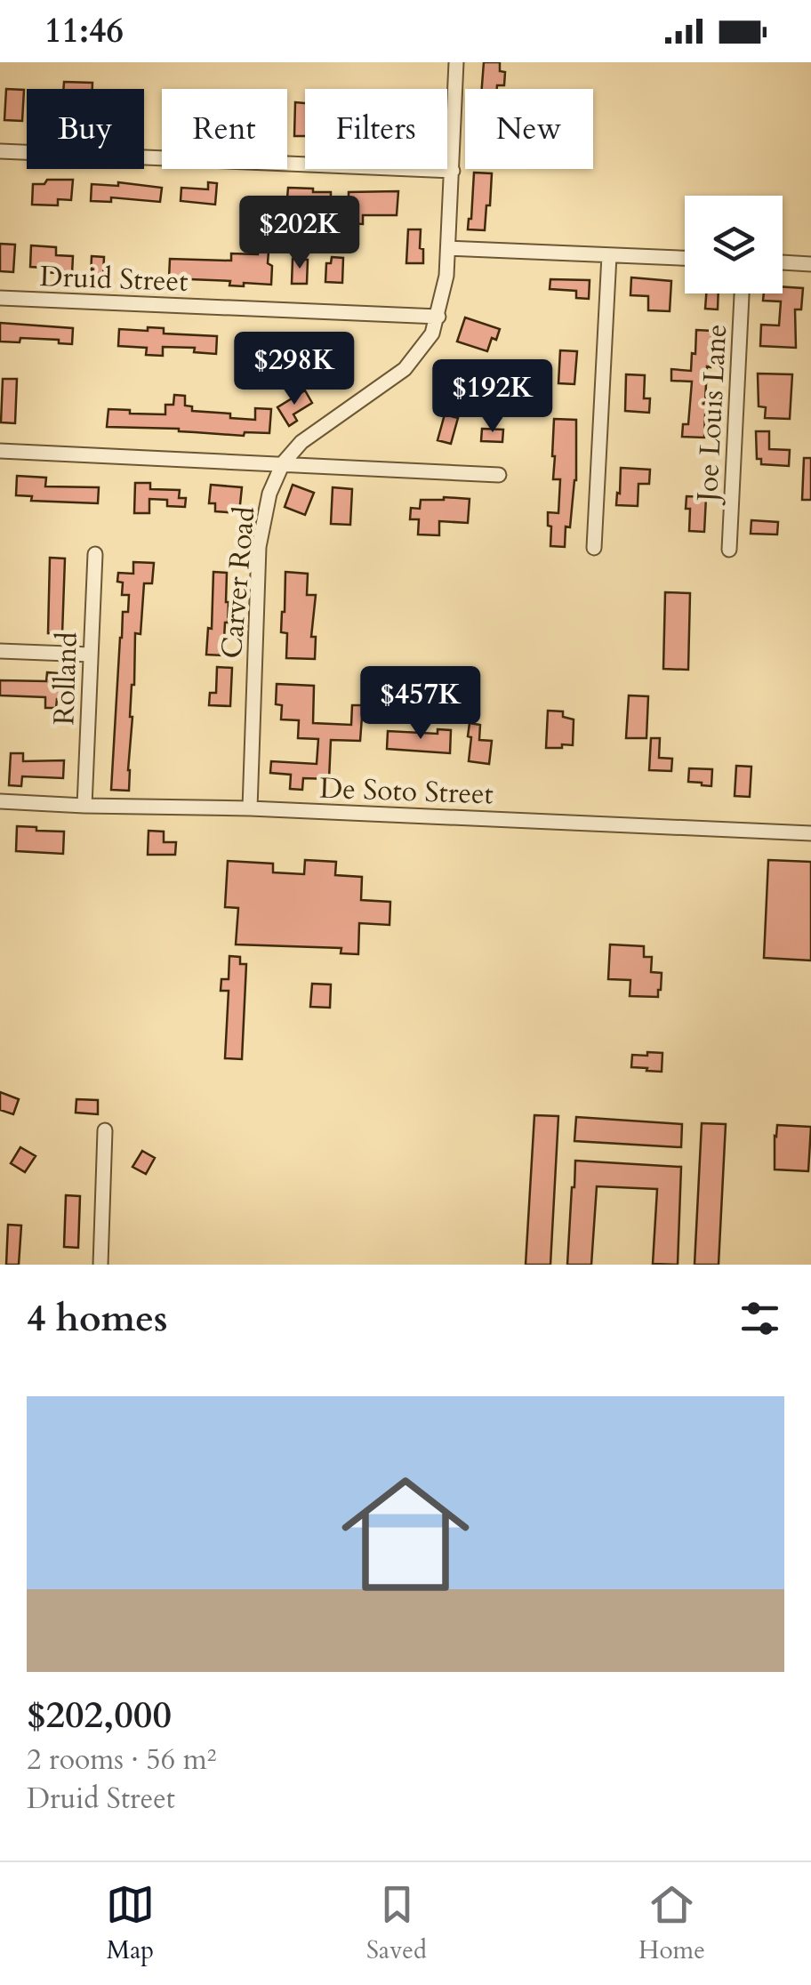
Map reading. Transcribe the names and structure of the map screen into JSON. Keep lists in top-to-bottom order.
{
  "streets": {
    "street": [
      "Druid Street",
      "Joe Louis Lane",
      "Carver Road",
      "Rolland",
      "De Soto Street"
    ]
  },
  "crossings": [
    ["Druid Street", "Carver Road"],
    ["Carver Road", "De Soto Street"],
    ["Rolland", "De Soto Street"]
  ],
  "page": {
    "status": "11:46",
    "chip": [
      "Buy",
      "Rent",
      "Filters",
      "New"
    ],
    "price": [
      "$202K",
      "$298K",
      "$192K",
      "$457K"
    ],
    "heading": "4 homes",
    "list": [
      {
        "name": "$202,000",
        "note": "2 rooms · 56 m² · Druid Street"
      }
    ],
    "tabs": ["Map", "Saved", "Home"]
  }
}
